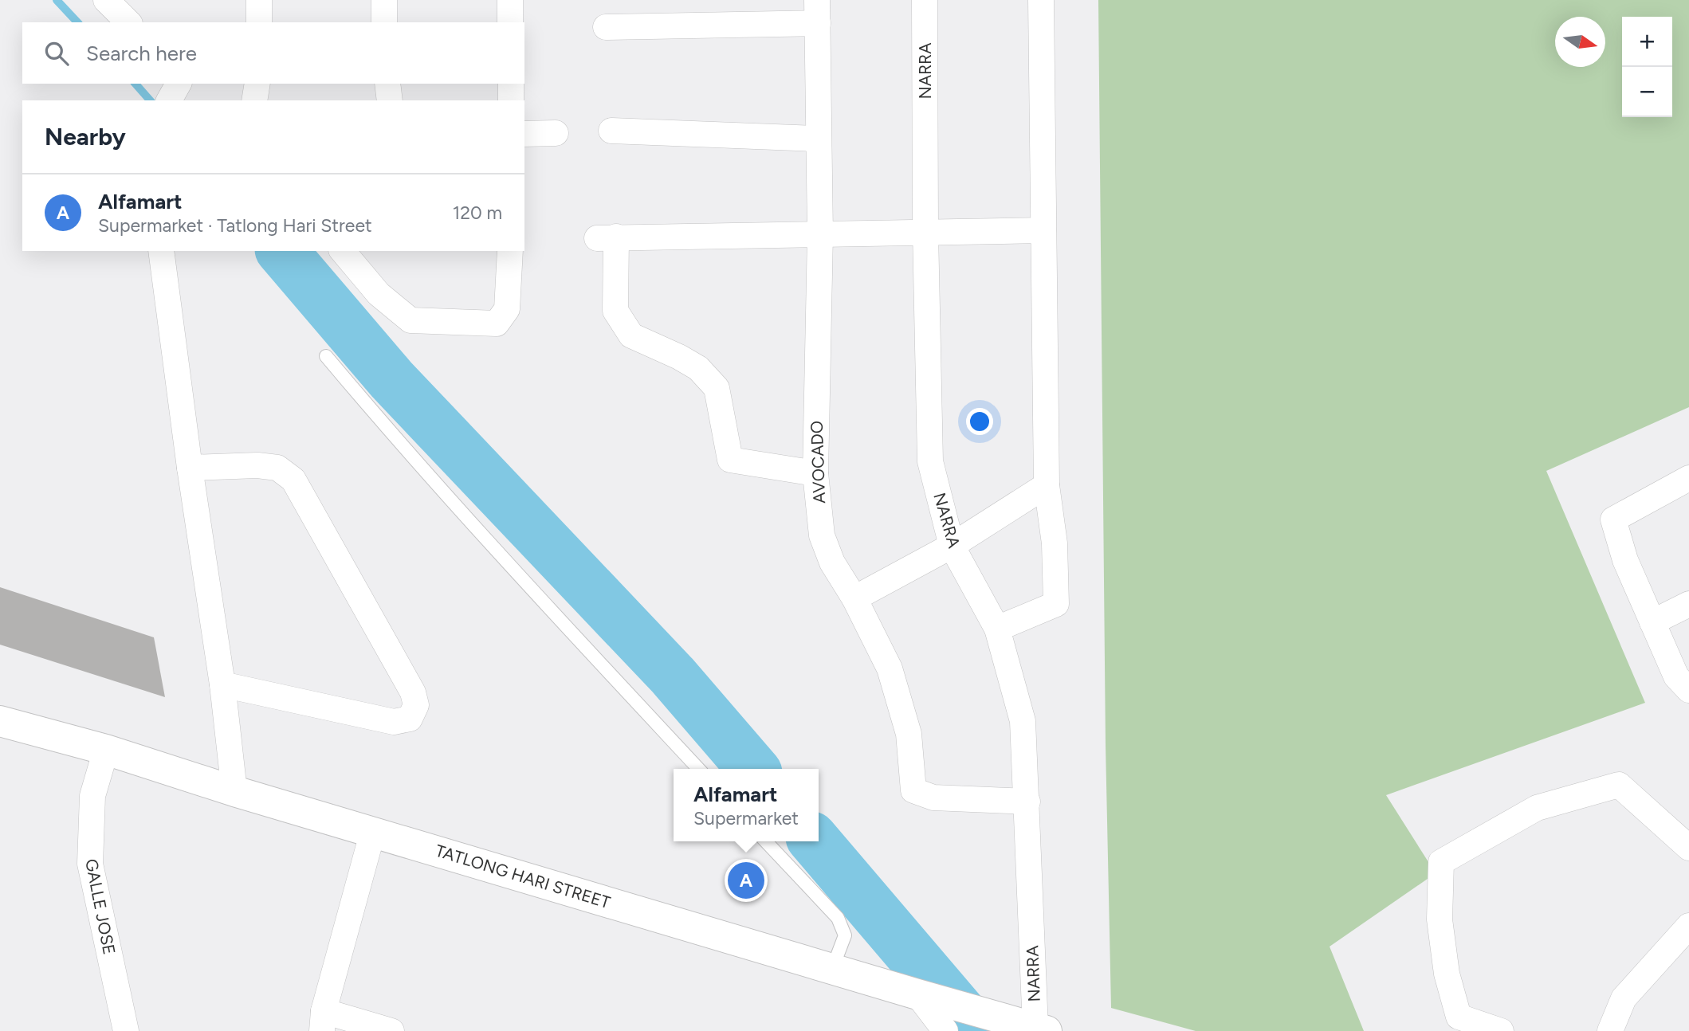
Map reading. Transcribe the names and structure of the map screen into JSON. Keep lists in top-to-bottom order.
{
  "streets": {
    "street": [
      "NARRA",
      "AVOCADO",
      "TATLONG HARI STREET",
      "GALLE JOSE"
    ]
  },
  "crossings": [
    ["NARRA", "AVOCADO"],
    ["NARRA", "TATLONG HARI STREET"],
    ["TATLONG HARI STREET", "GALLE JOSE"]
  ],
  "north": "right",
  "page": {
    "map_buttons": ["+", "−"],
    "search": "Search here",
    "heading": "Nearby",
    "list": [
      {
        "mark": "A",
        "name": "Alfamart",
        "note": "Supermarket · Tatlong Hari Street",
        "value": "120 m"
      }
    ],
    "popup": ["Alfamart", "Supermarket"],
    "pins": "A"
  }
}
